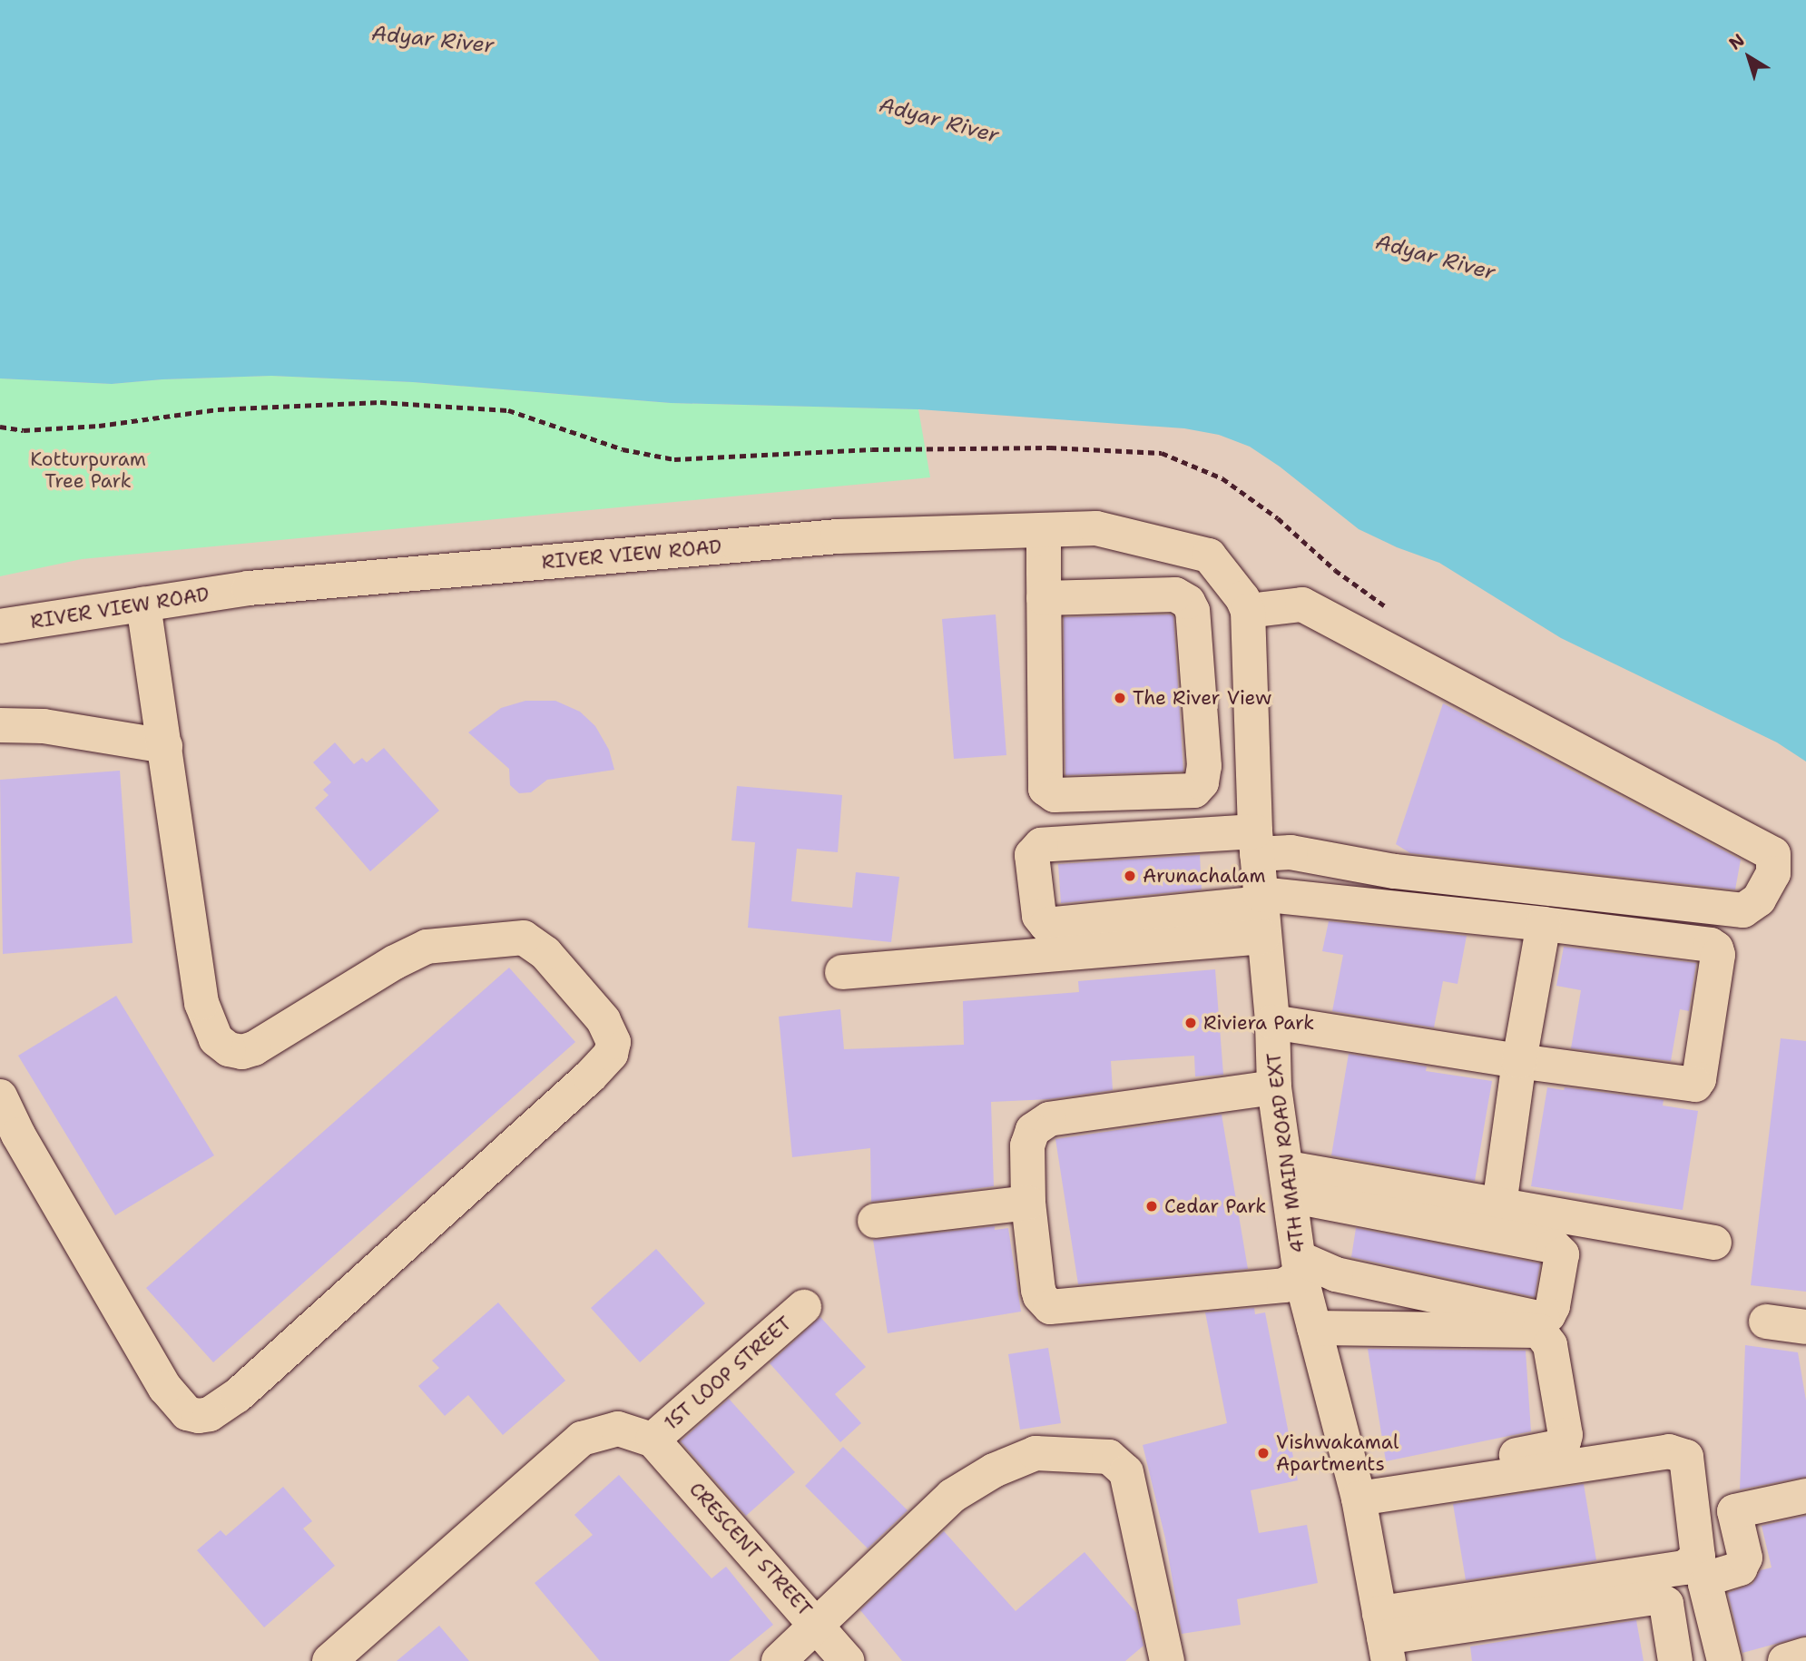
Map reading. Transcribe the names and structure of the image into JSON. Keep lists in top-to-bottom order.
{
  "streets": {
    "street": [
      "RIVER VIEW ROAD",
      "4TH MAIN ROAD EXT",
      "1ST LOOP STREET",
      "CRESCENT STREET"
    ]
  },
  "crossings": [
    ["RIVER VIEW ROAD", "4TH MAIN ROAD EXT"],
    ["1ST LOOP STREET", "CRESCENT STREET"]
  ],
  "water": ["Adyar River"],
  "parks": ["Kotturpuram Tree Park"],
  "places": [
    "The River View",
    "Arunachalam",
    "Riviera Park",
    "Cedar Park",
    "Vishwakamal Apartments"
  ],
  "north": "top left"
}
